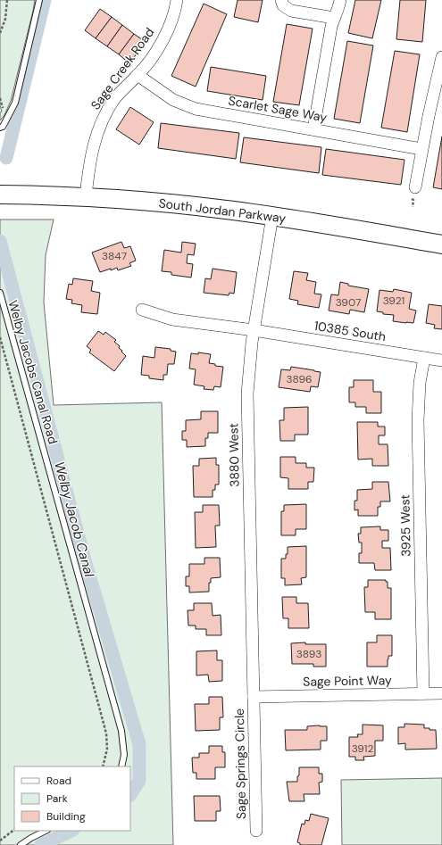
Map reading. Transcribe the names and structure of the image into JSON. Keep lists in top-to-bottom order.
{
  "streets": {
    "main road": ["South Jordan Parkway"],
    "street": [
      "Sage Creek Road",
      "Scarlet Sage Way",
      "10385 South",
      "3880 West",
      "3925 West",
      "Sage Point Way",
      "Sage Springs Circle"
    ],
    "lane": ["Welby Jacobs Canal Road"]
  },
  "crossings": [
    ["Sage Creek Road", "Scarlet Sage Way"],
    ["Sage Creek Road", "South Jordan Parkway"],
    ["South Jordan Parkway", "3880 West"],
    ["10385 South", "3880 West"],
    ["10385 South", "3925 West"],
    ["3880 West", "Sage Point Way"],
    ["3880 West", "Sage Springs Circle"],
    ["3925 West", "Sage Point Way"],
    ["Sage Point Way", "Sage Springs Circle"]
  ],
  "water": ["Welby Jacob Canal"],
  "house_numbers": [
    "3847",
    "3921",
    "3907",
    "3896",
    "3893",
    "3912"
  ],
  "legend": ["Road", "Park", "Building"]
}
